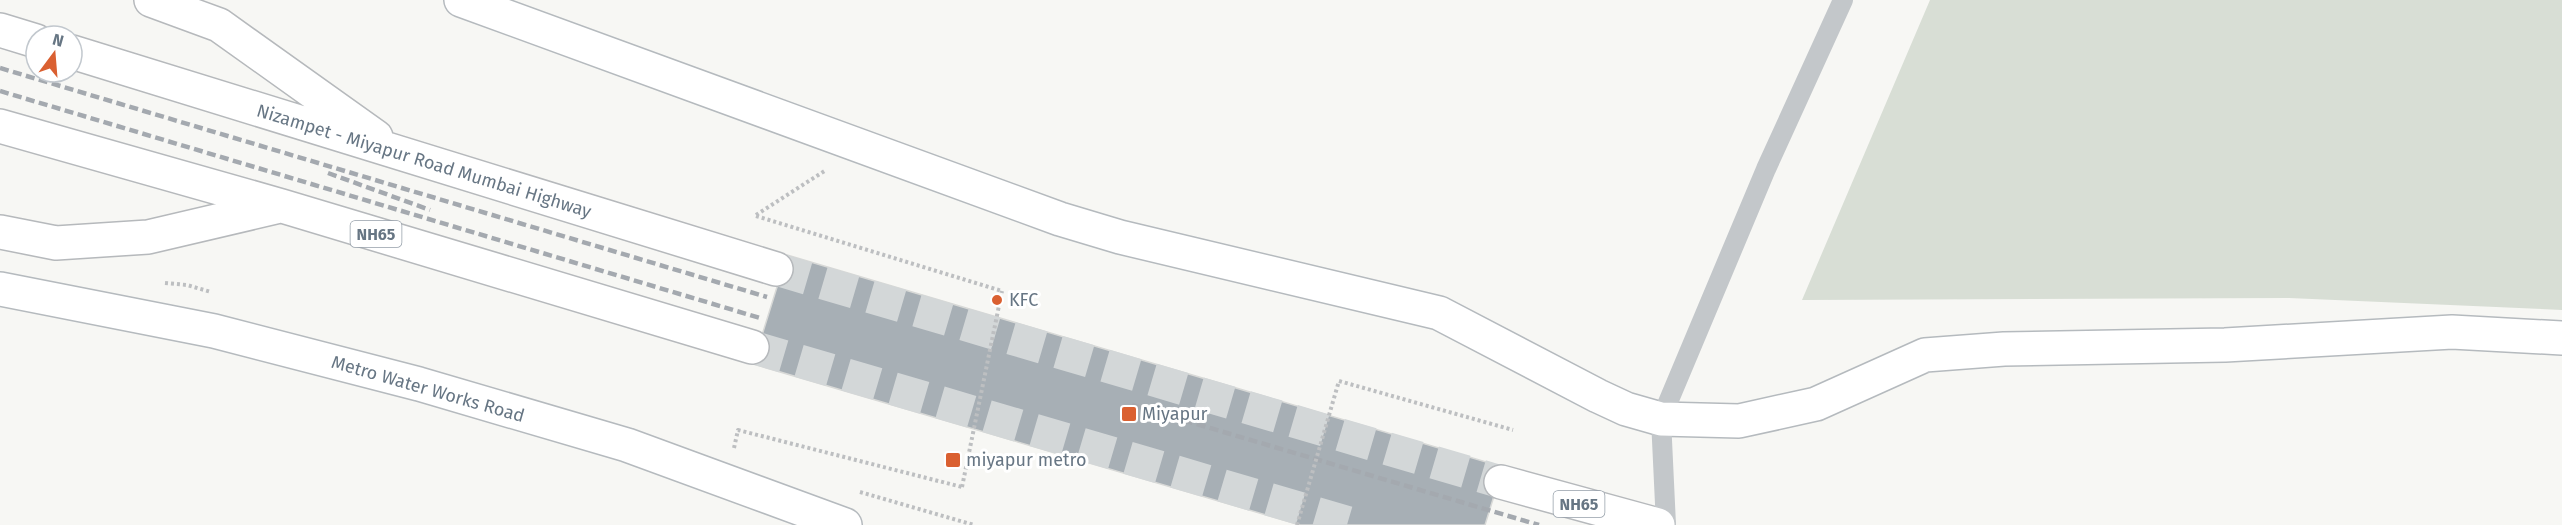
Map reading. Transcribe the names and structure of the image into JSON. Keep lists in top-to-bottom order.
{
  "streets": {
    "main road": ["Nizampet - Miyapur Road Mumbai Highway", "NH65", "Metro Water Works Road"]
  },
  "places": {
    "other": ["KFC"],
    "transit": ["Miyapur", "miyapur metro"]
  },
  "north": "top"
}
